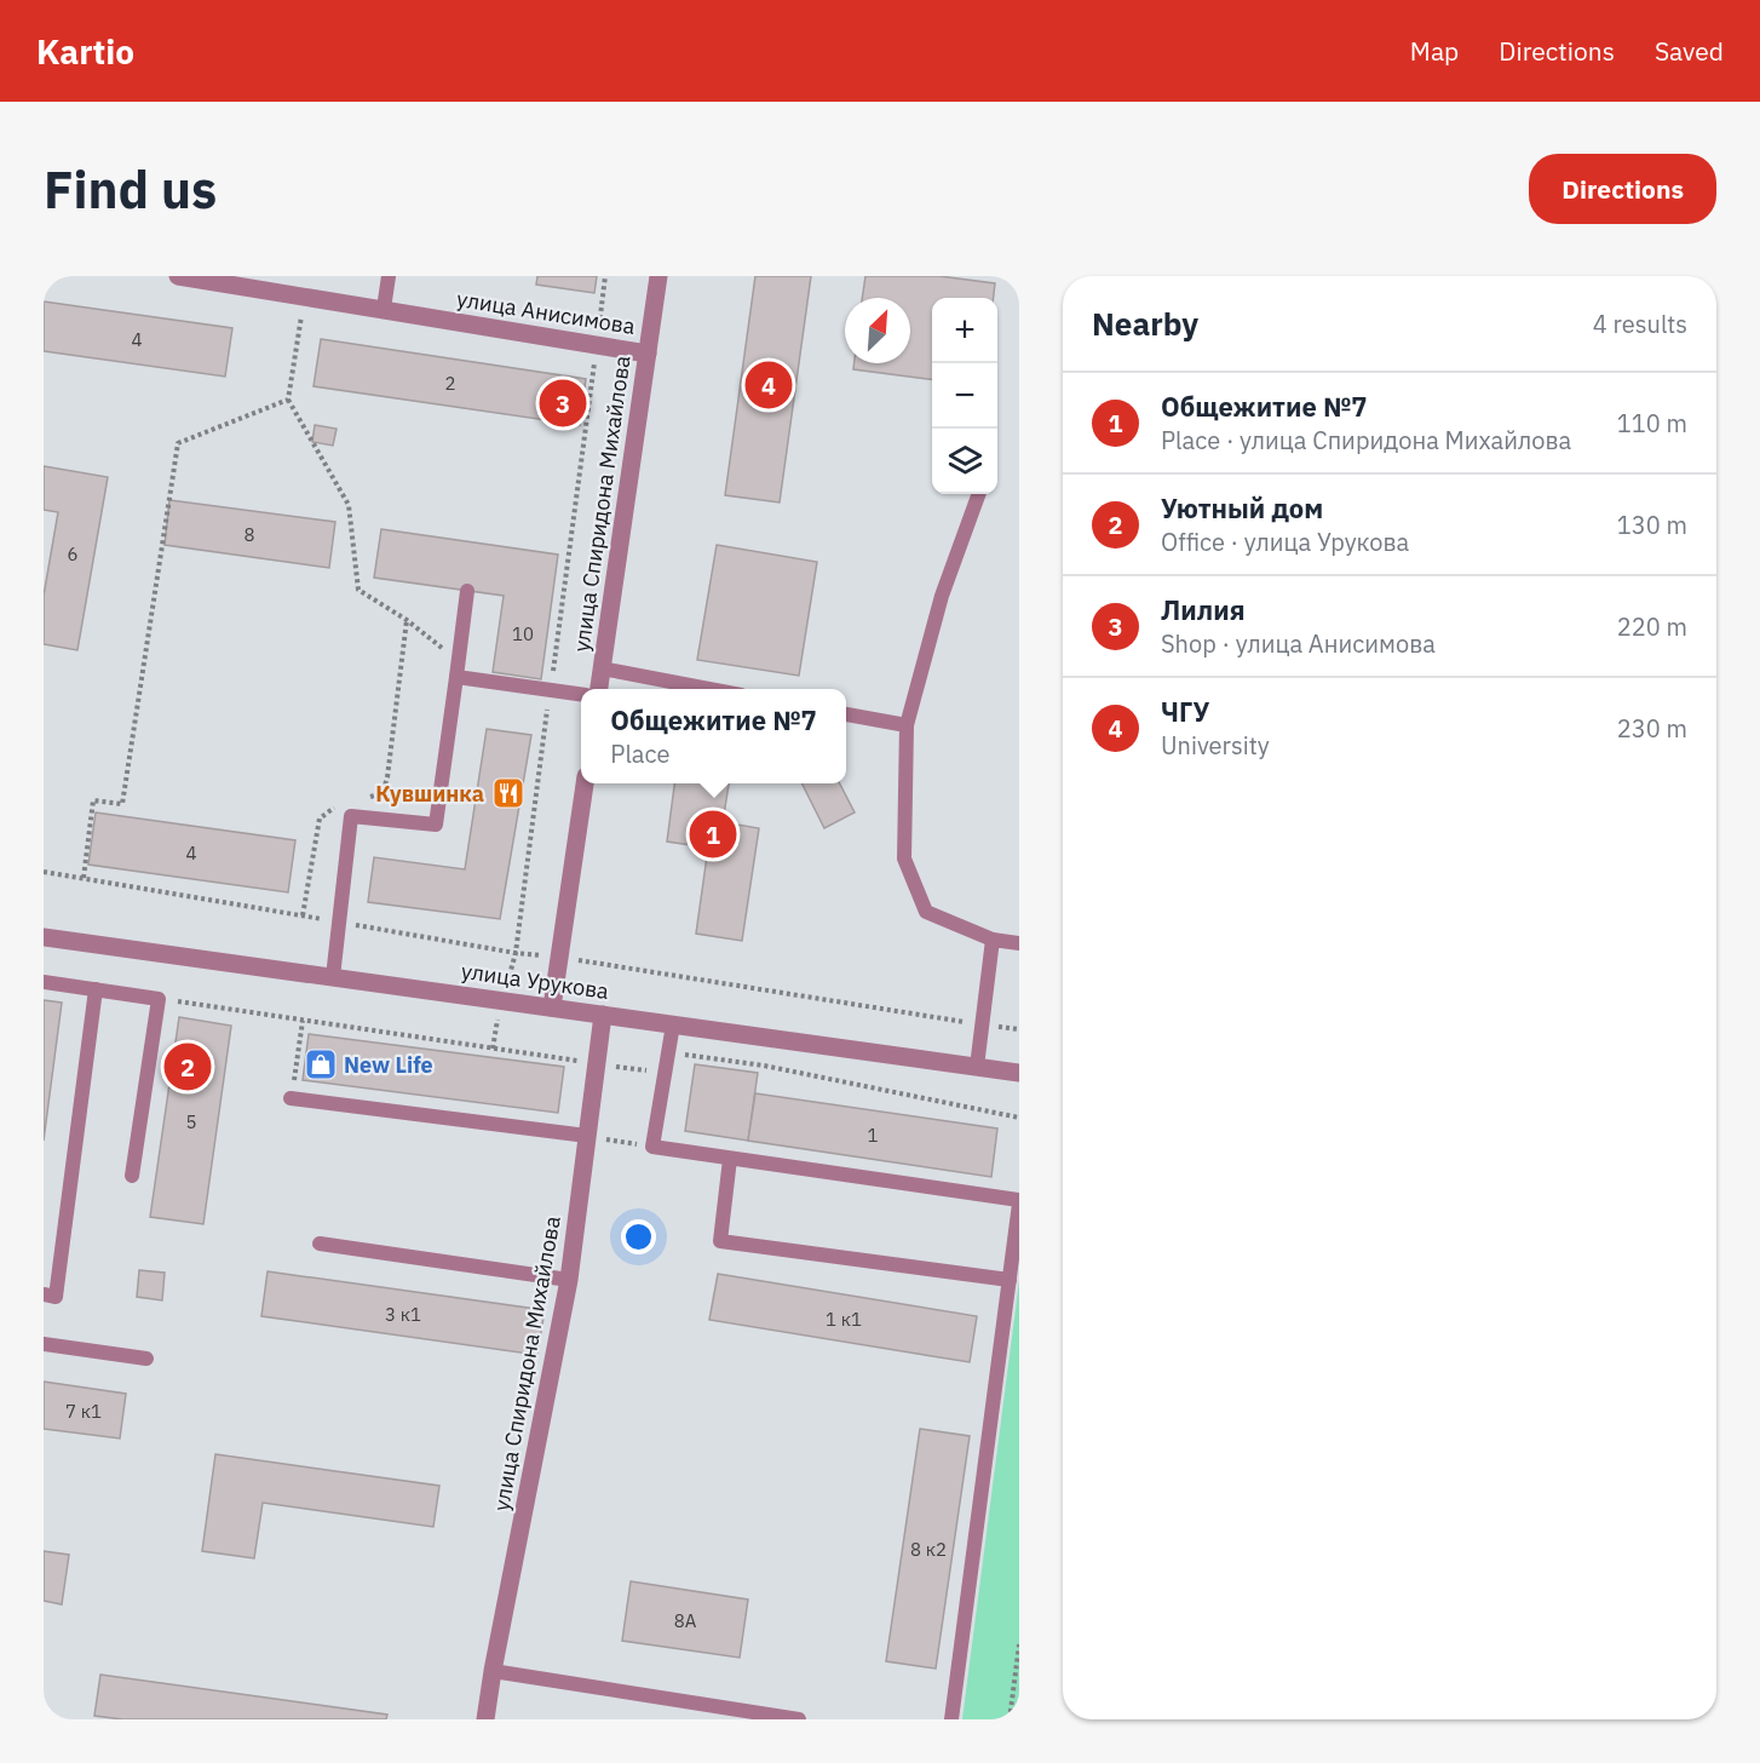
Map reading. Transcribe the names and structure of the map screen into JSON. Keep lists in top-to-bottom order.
{
  "streets": {
    "street": ["улица Анисимова", "улица Спиридона Михайлова", "улица Урукова"]
  },
  "crossings": [
    ["улица Анисимова", "улица Спиридона Михайлова"],
    ["улица Спиридона Михайлова", "улица Урукова"]
  ],
  "places": {
    "restaurant": ["Кувшинка"],
    "shop": ["New Life"]
  },
  "house_numbers": [
    "4",
    "2",
    "8",
    "6",
    "10",
    "4",
    "5",
    "1",
    "3 к1",
    "1 к1",
    "7 к1",
    "8 к2",
    "8А"
  ],
  "north": "top right",
  "page": {
    "header": "Kartio",
    "nav": ["Map", "Directions", "Saved"],
    "buttons": "Directions",
    "title": "Find us",
    "heading": ["Nearby", "4 results"],
    "map_buttons": ["+", "−"],
    "pins": [
      "4",
      "3",
      "1",
      "2"
    ],
    "list": [
      {
        "mark": "1",
        "name": "Общежитие №7",
        "note": "Place · улица Спиридона Михайлова",
        "value": "110 m"
      },
      {
        "mark": "2",
        "name": "Уютный дом",
        "note": "Office · улица Урукова",
        "value": "130 m"
      },
      {
        "mark": "3",
        "name": "Лилия",
        "note": "Shop · улица Анисимова",
        "value": "220 m"
      },
      {
        "mark": "4",
        "name": "ЧГУ",
        "note": "University",
        "value": "230 m"
      }
    ],
    "popup": ["Общежитие №7", "Place"]
  }
}
